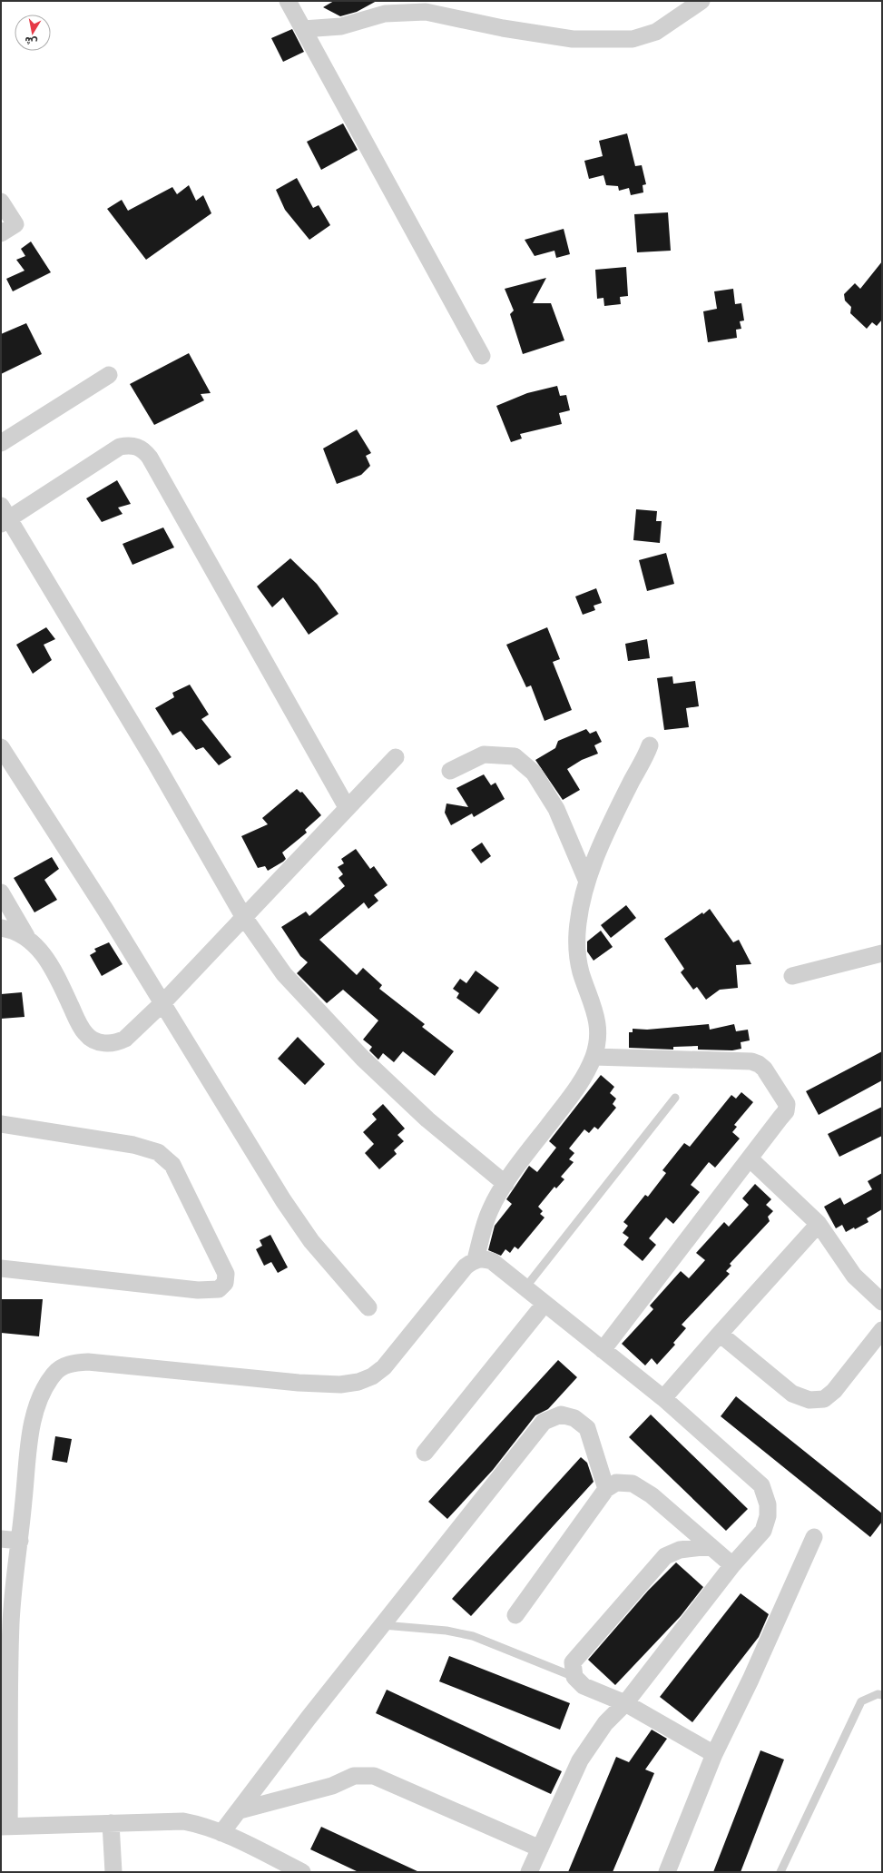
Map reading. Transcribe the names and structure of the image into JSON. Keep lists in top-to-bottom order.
{
  "north": "bottom"
}
